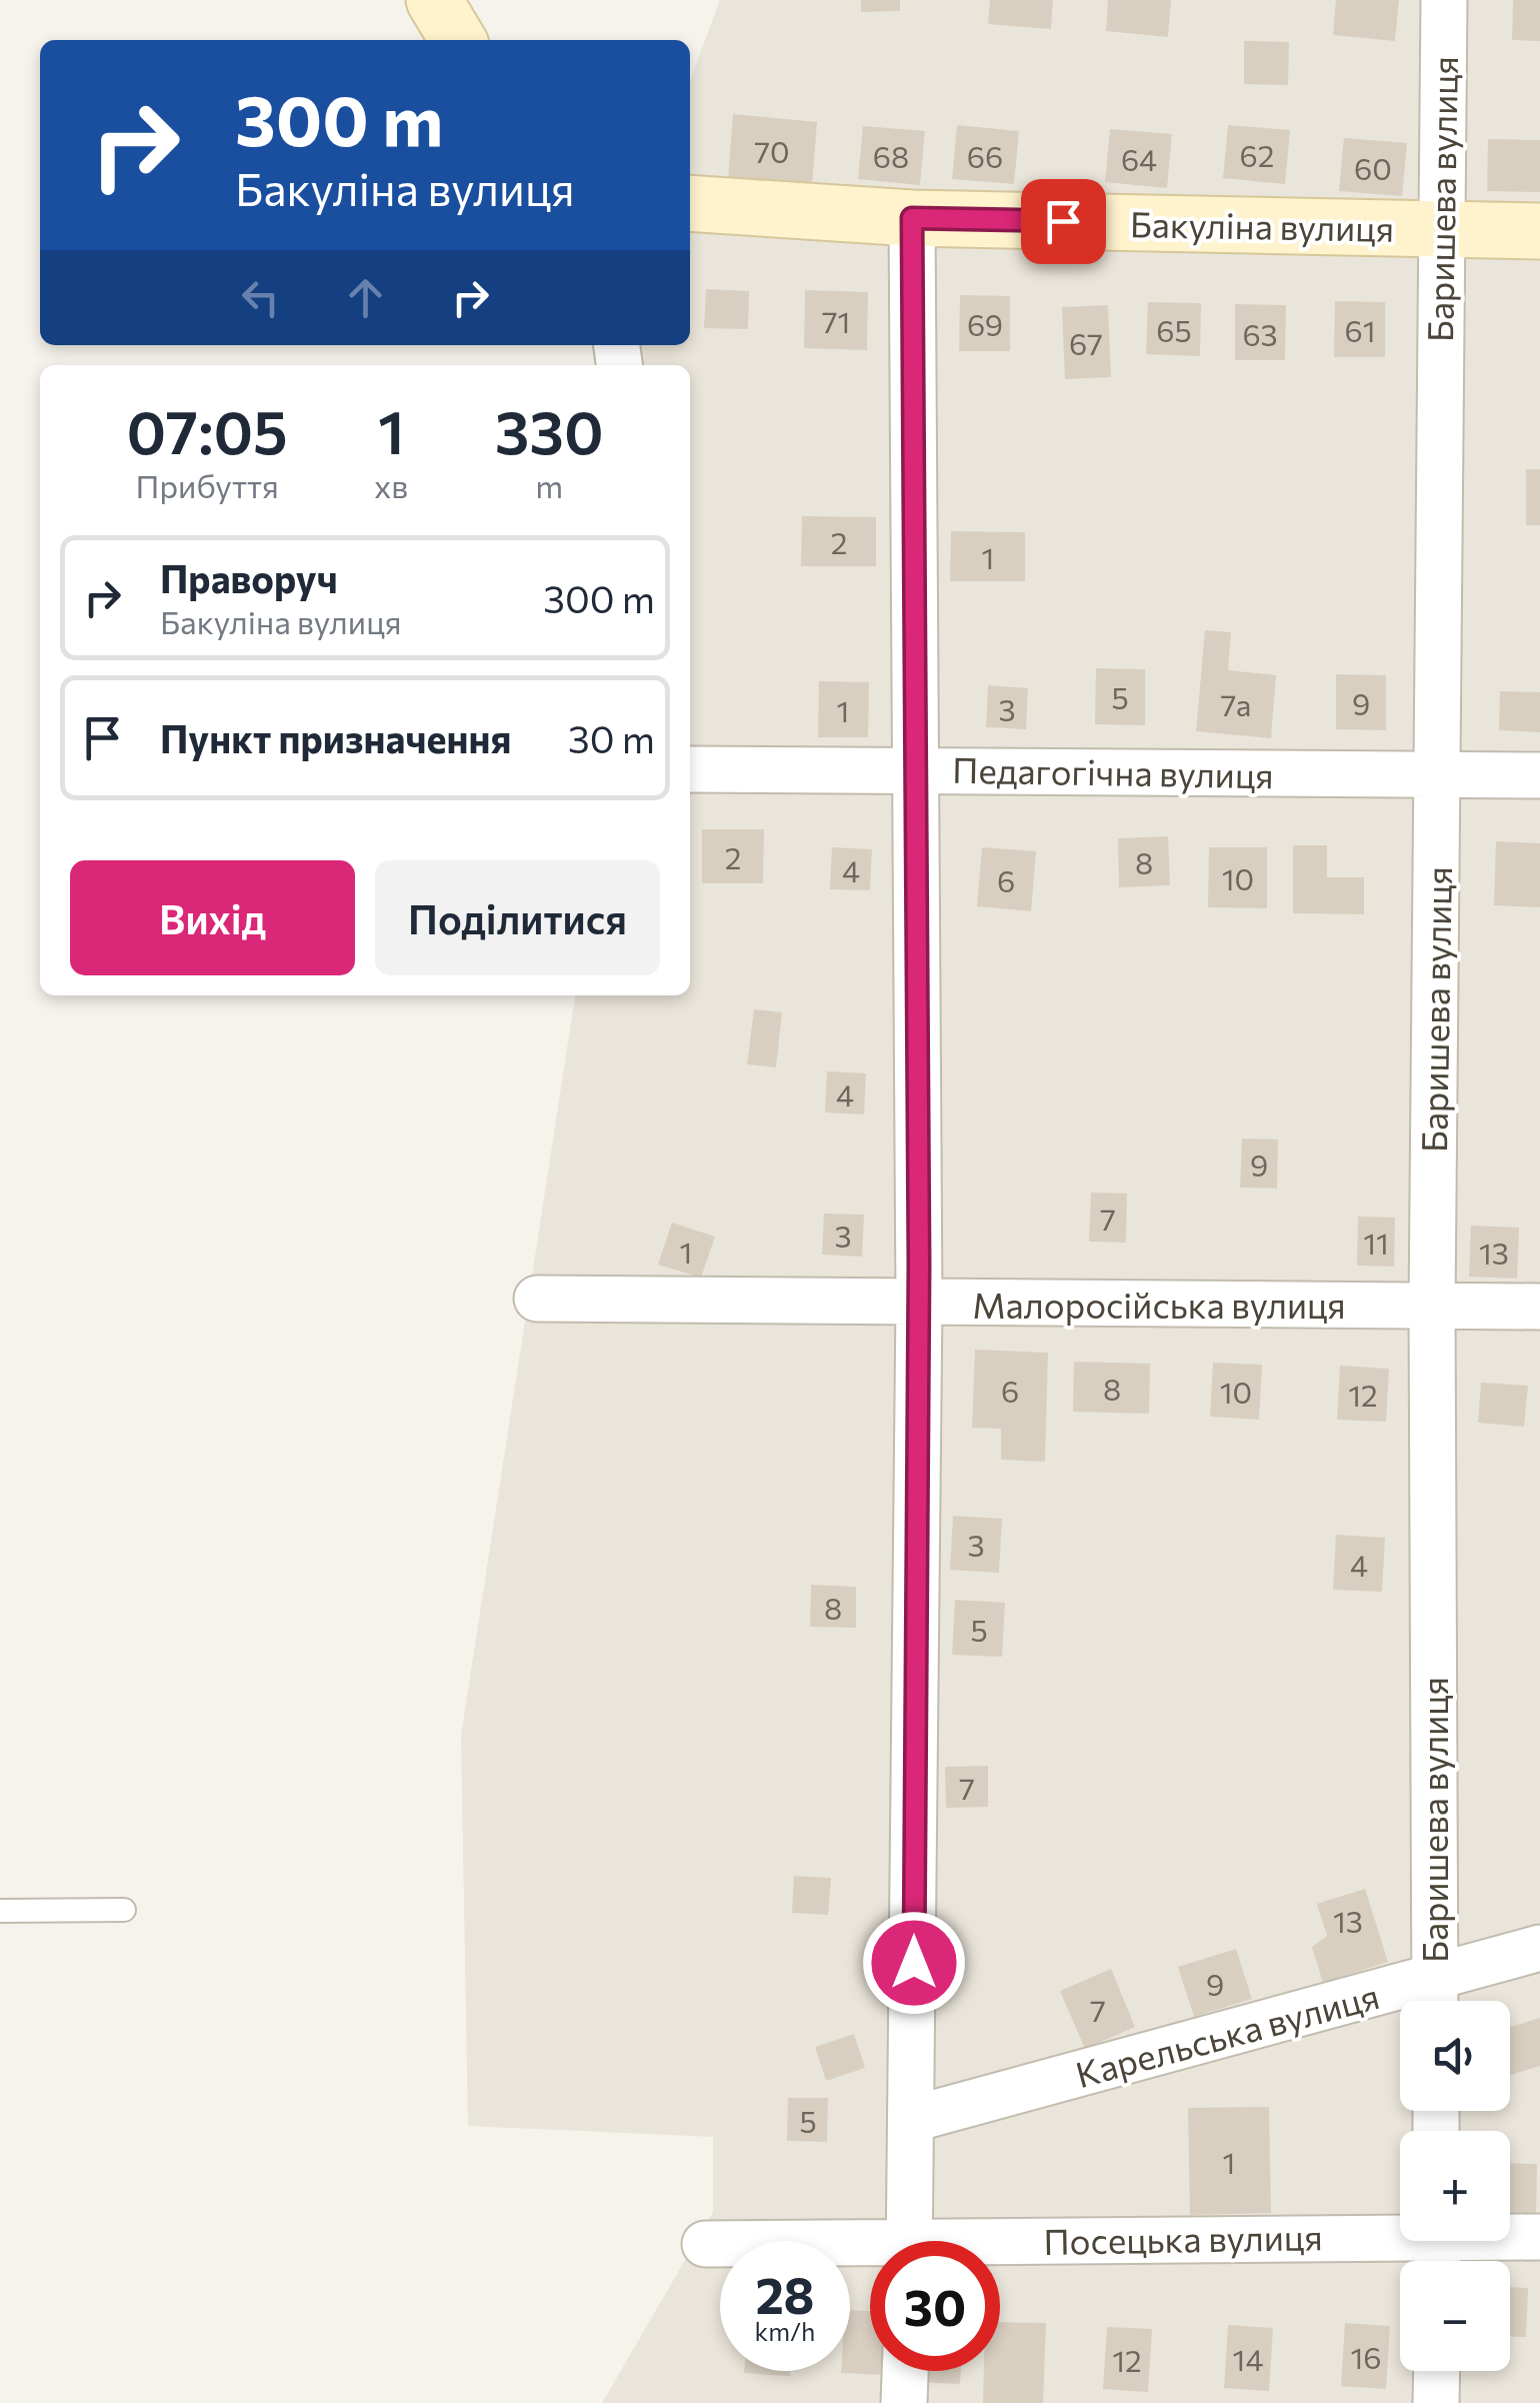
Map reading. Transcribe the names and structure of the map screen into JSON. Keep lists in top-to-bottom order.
{
  "streets": {
    "street": [
      "Баришева вулиця",
      "Бакуліна вулиця",
      "Педагогічна вулиця",
      "Малоросійська вулиця",
      "Карельська вулиця",
      "Посецька вулиця"
    ]
  },
  "crossings": [
    ["Баришева вулиця", "Бакуліна вулиця"],
    ["Баришева вулиця", "Педагогічна вулиця"],
    ["Баришева вулиця", "Малоросійська вулиця"],
    ["Баришева вулиця", "Карельська вулиця"]
  ],
  "house_numbers": [
    "70",
    "62",
    "68",
    "66",
    "64",
    "60",
    "71",
    "69",
    "65",
    "61",
    "63",
    "67",
    "2",
    "1",
    "5",
    "9",
    "7а",
    "3",
    "1",
    "2",
    "8",
    "4",
    "10",
    "6",
    "4",
    "9",
    "7",
    "3",
    "11",
    "1",
    "13",
    "8",
    "6",
    "10",
    "12",
    "3",
    "4",
    "8",
    "5",
    "7",
    "13",
    "9",
    "7",
    "5",
    "1",
    "16",
    "14",
    "12"
  ],
  "page": {
    "turn": ["300 m", "Бакуліна вулиця"],
    "eta": [
      "07:05",
      "Прибуття",
      "1",
      "хв",
      "330",
      "m"
    ],
    "list": [
      {
        "name": "Праворуч",
        "note": "Бакуліна вулиця",
        "value": "300 m"
      },
      {
        "name": "Пункт призначення",
        "value": "30 m"
      }
    ],
    "buttons": ["Вихід", "Поділитися"],
    "map_buttons": ["+", "−"],
    "speed": "28 km/h",
    "limit": "30"
  }
}
